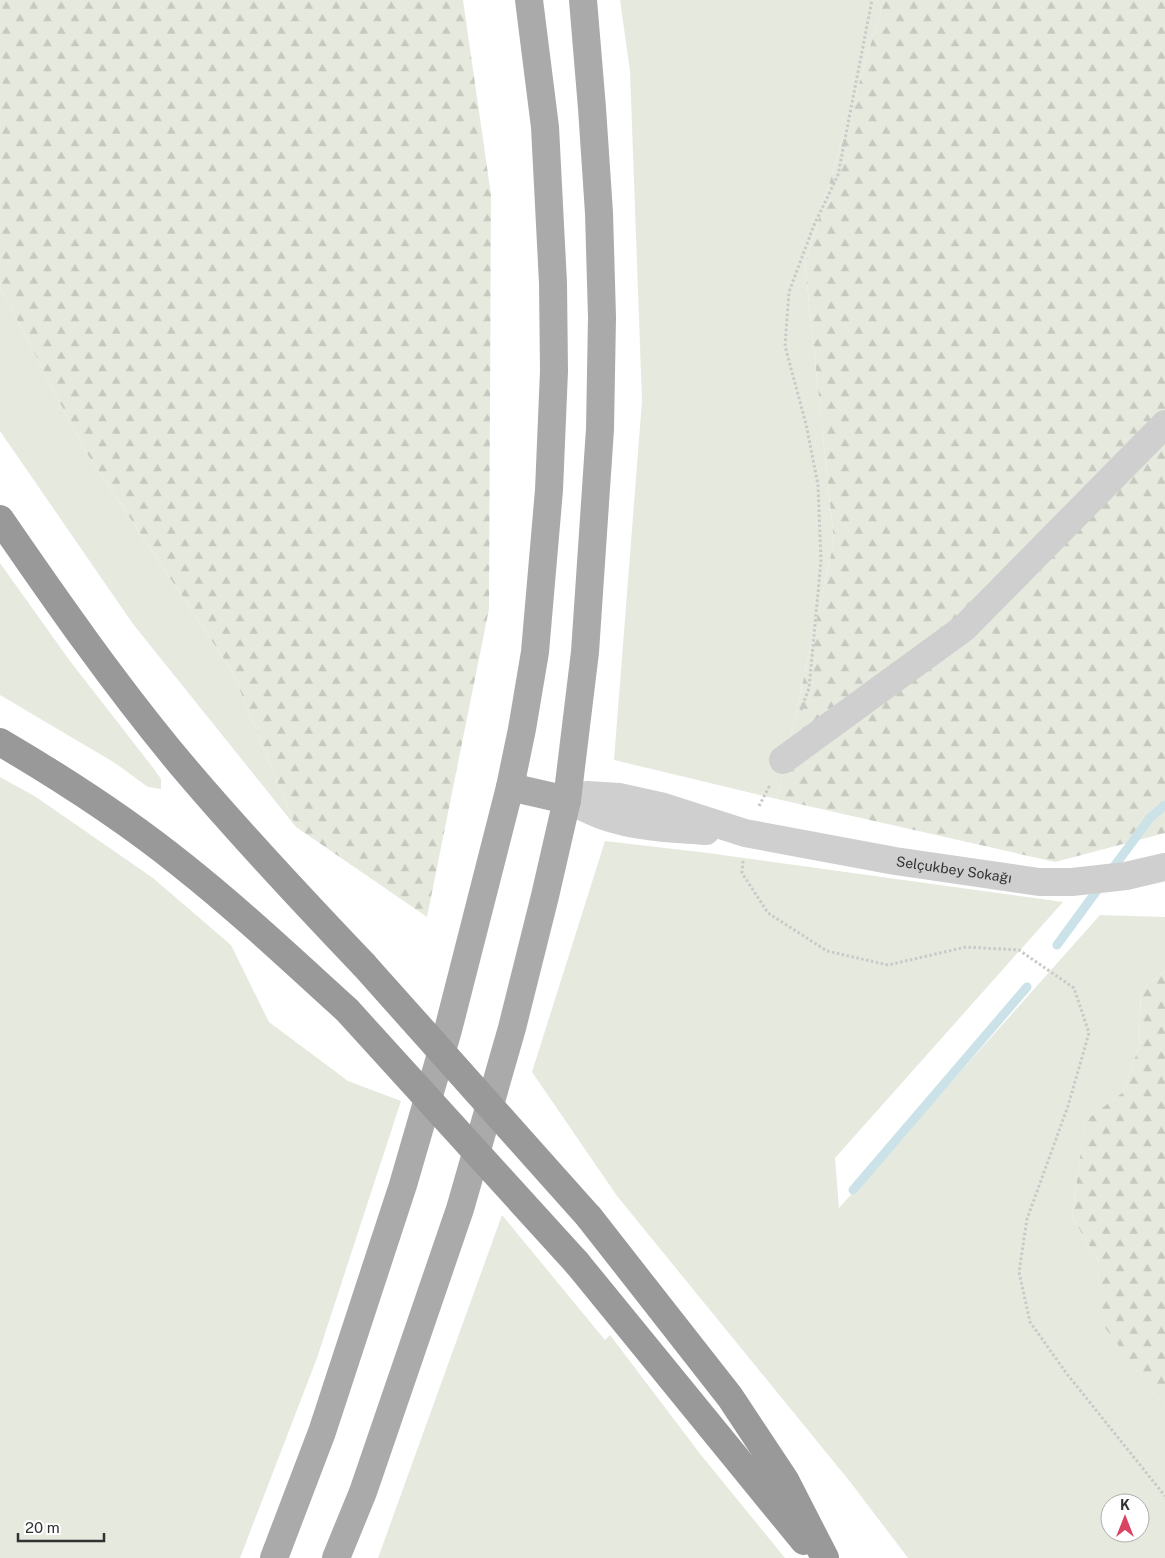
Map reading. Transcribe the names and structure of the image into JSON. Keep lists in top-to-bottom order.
{
  "streets": {
    "street": ["Selçukbey Sokağı"]
  },
  "scale_bar": "20 m",
  "north": "top"
}
